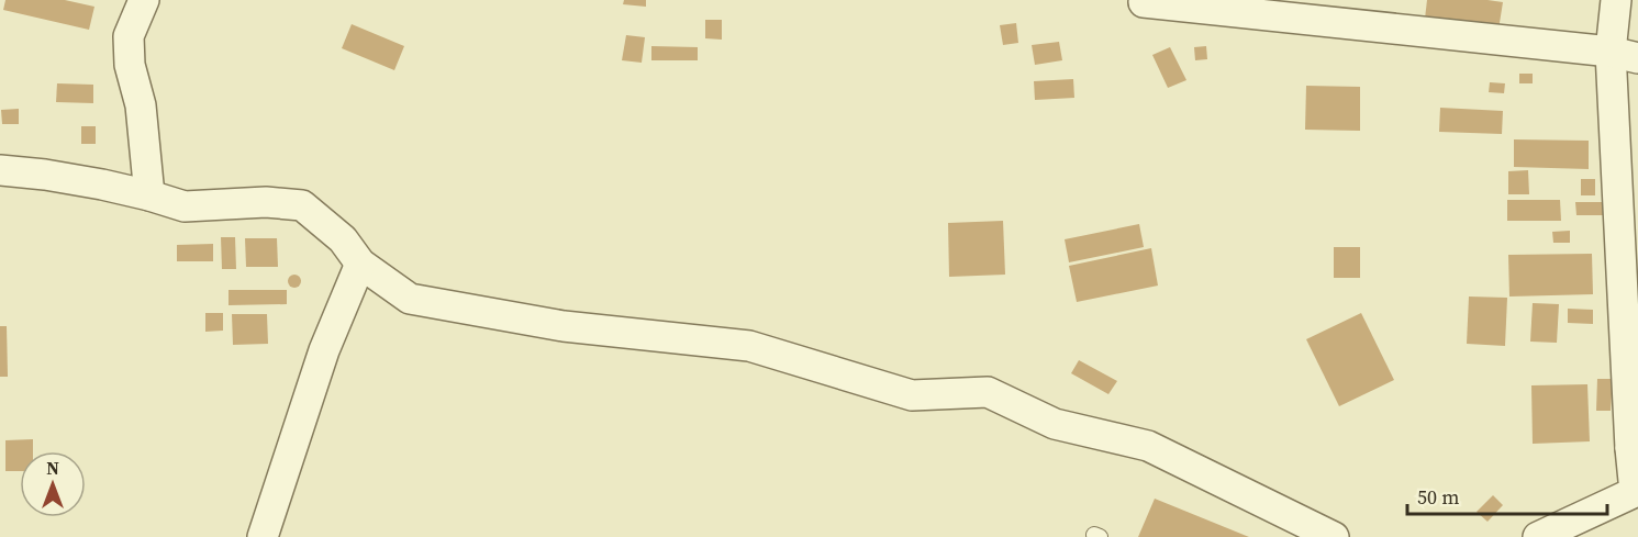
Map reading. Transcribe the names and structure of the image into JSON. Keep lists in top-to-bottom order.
{
  "scale_bar": "50 m",
  "north": "top"
}
